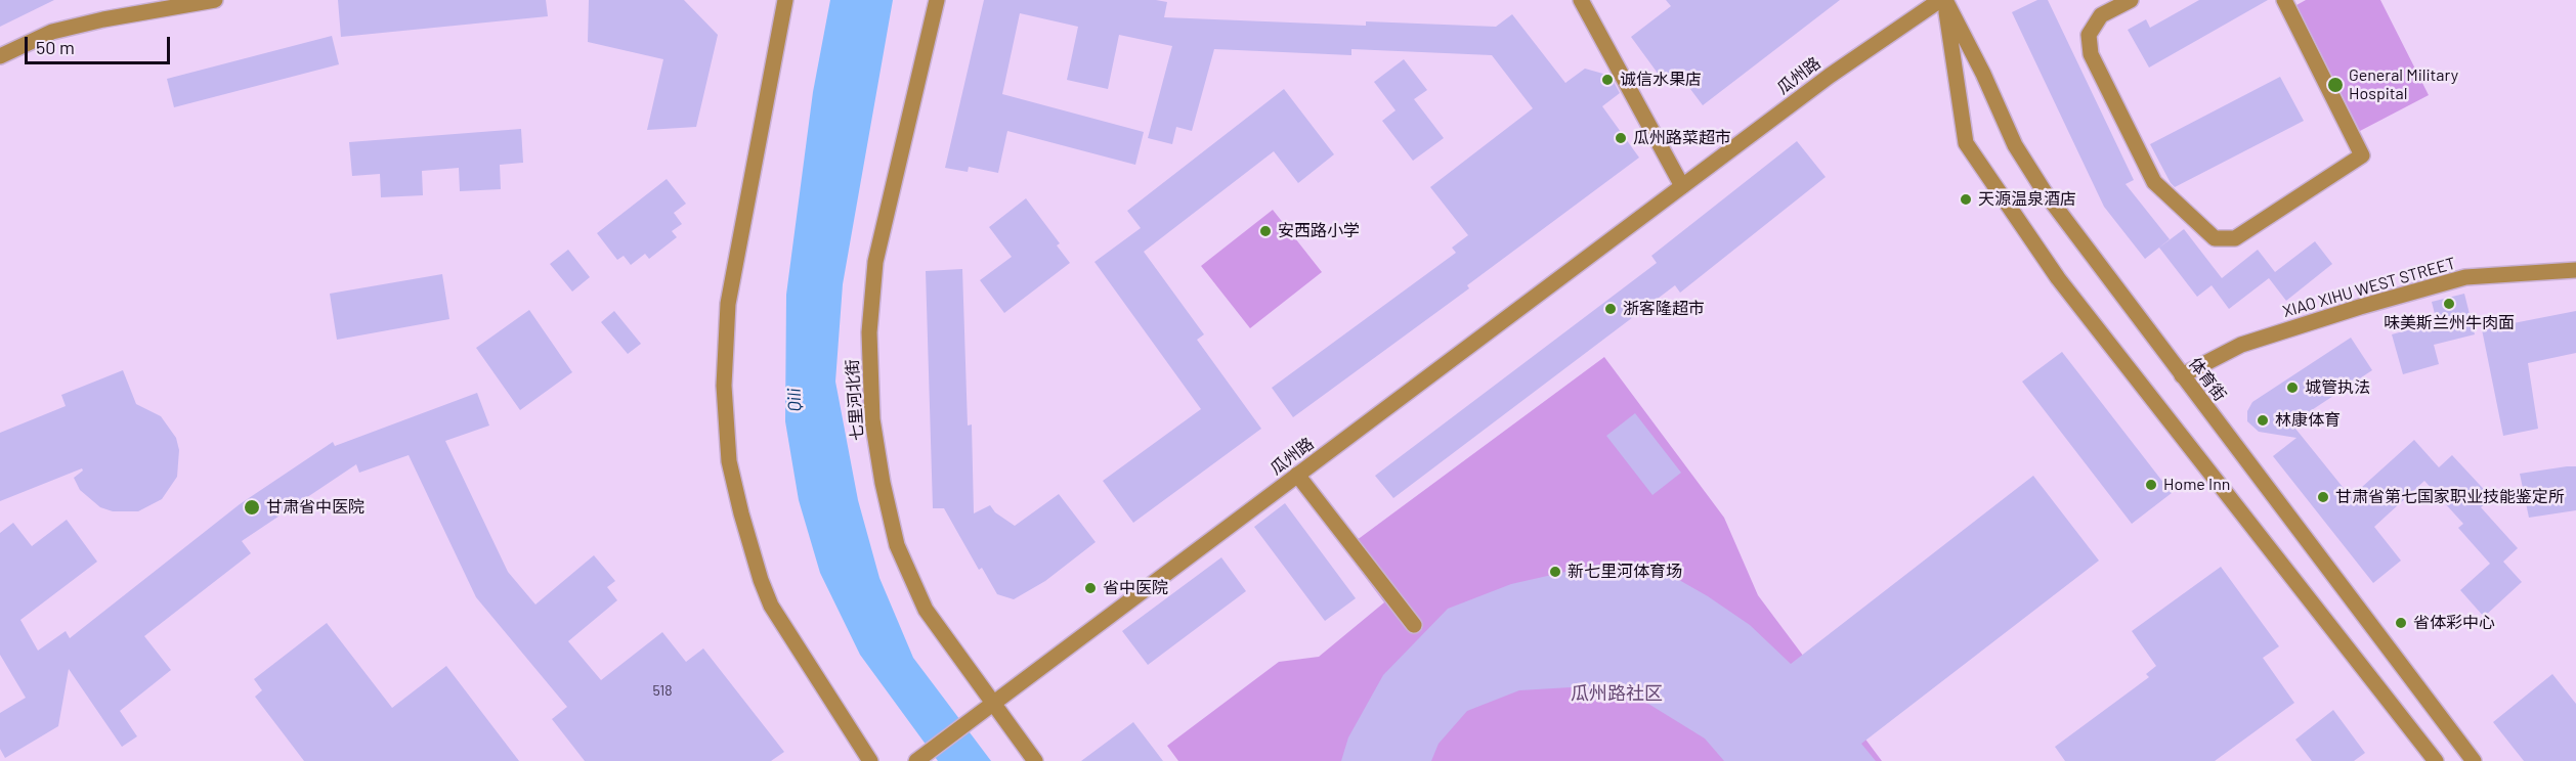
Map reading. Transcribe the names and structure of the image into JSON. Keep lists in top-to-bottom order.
{
  "streets": {
    "street": [
      "瓜州路",
      "XIAO XIHU WEST STREET",
      "体育街",
      "七里河北街"
    ]
  },
  "crossings": [
    ["瓜州路", "体育街"],
    ["瓜州路", "七里河北街"],
    ["XIAO XIHU WEST STREET", "体育街"]
  ],
  "districts": ["瓜州路社区"],
  "water": ["Qili"],
  "places": [
    "诚信水果店",
    "General Military Hospital",
    "瓜州路菜超市",
    "天源温泉酒店",
    "安西路小学",
    "味美斯兰州牛肉面",
    "浙客隆超市",
    "城管执法",
    "林康体育",
    "Home Inn",
    "甘肃省第七国家职业技能鉴定所",
    "甘肃省中医院",
    "新七里河体育场",
    "省中医院",
    "省体彩中心"
  ],
  "house_numbers": ["518"],
  "scale_bar": "50 m"
}
